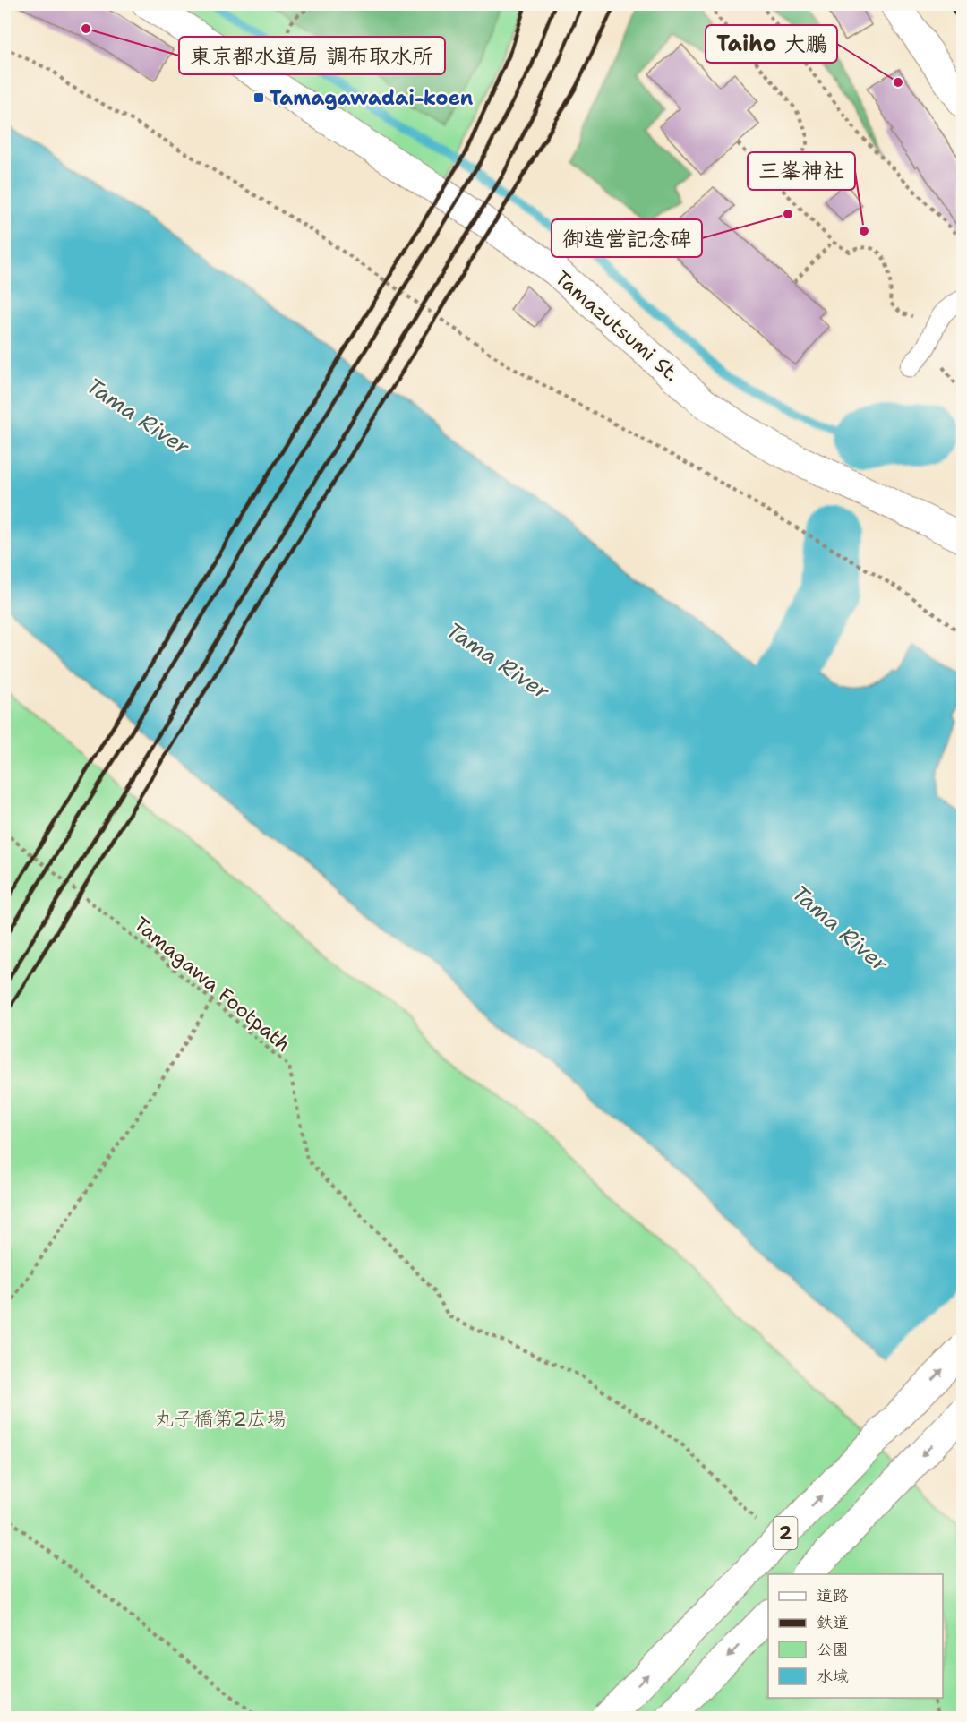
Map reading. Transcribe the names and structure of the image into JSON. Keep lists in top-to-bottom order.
{
  "streets": {
    "main road": ["Tamazutsumi St.", "2"],
    "path": ["Tamagawa Footpath"]
  },
  "water": ["Tama River"],
  "parks": ["丸子橋第2広場"],
  "places": {
    "other": [
      "東京都水道局 調布取水所",
      "Taiho 大鵬",
      "御造営記念碑",
      "三峯神社"
    ],
    "transit": ["Tamagawadai-koen"]
  },
  "legend": [
    "道路",
    "鉄道",
    "公園",
    "水域"
  ]
}
